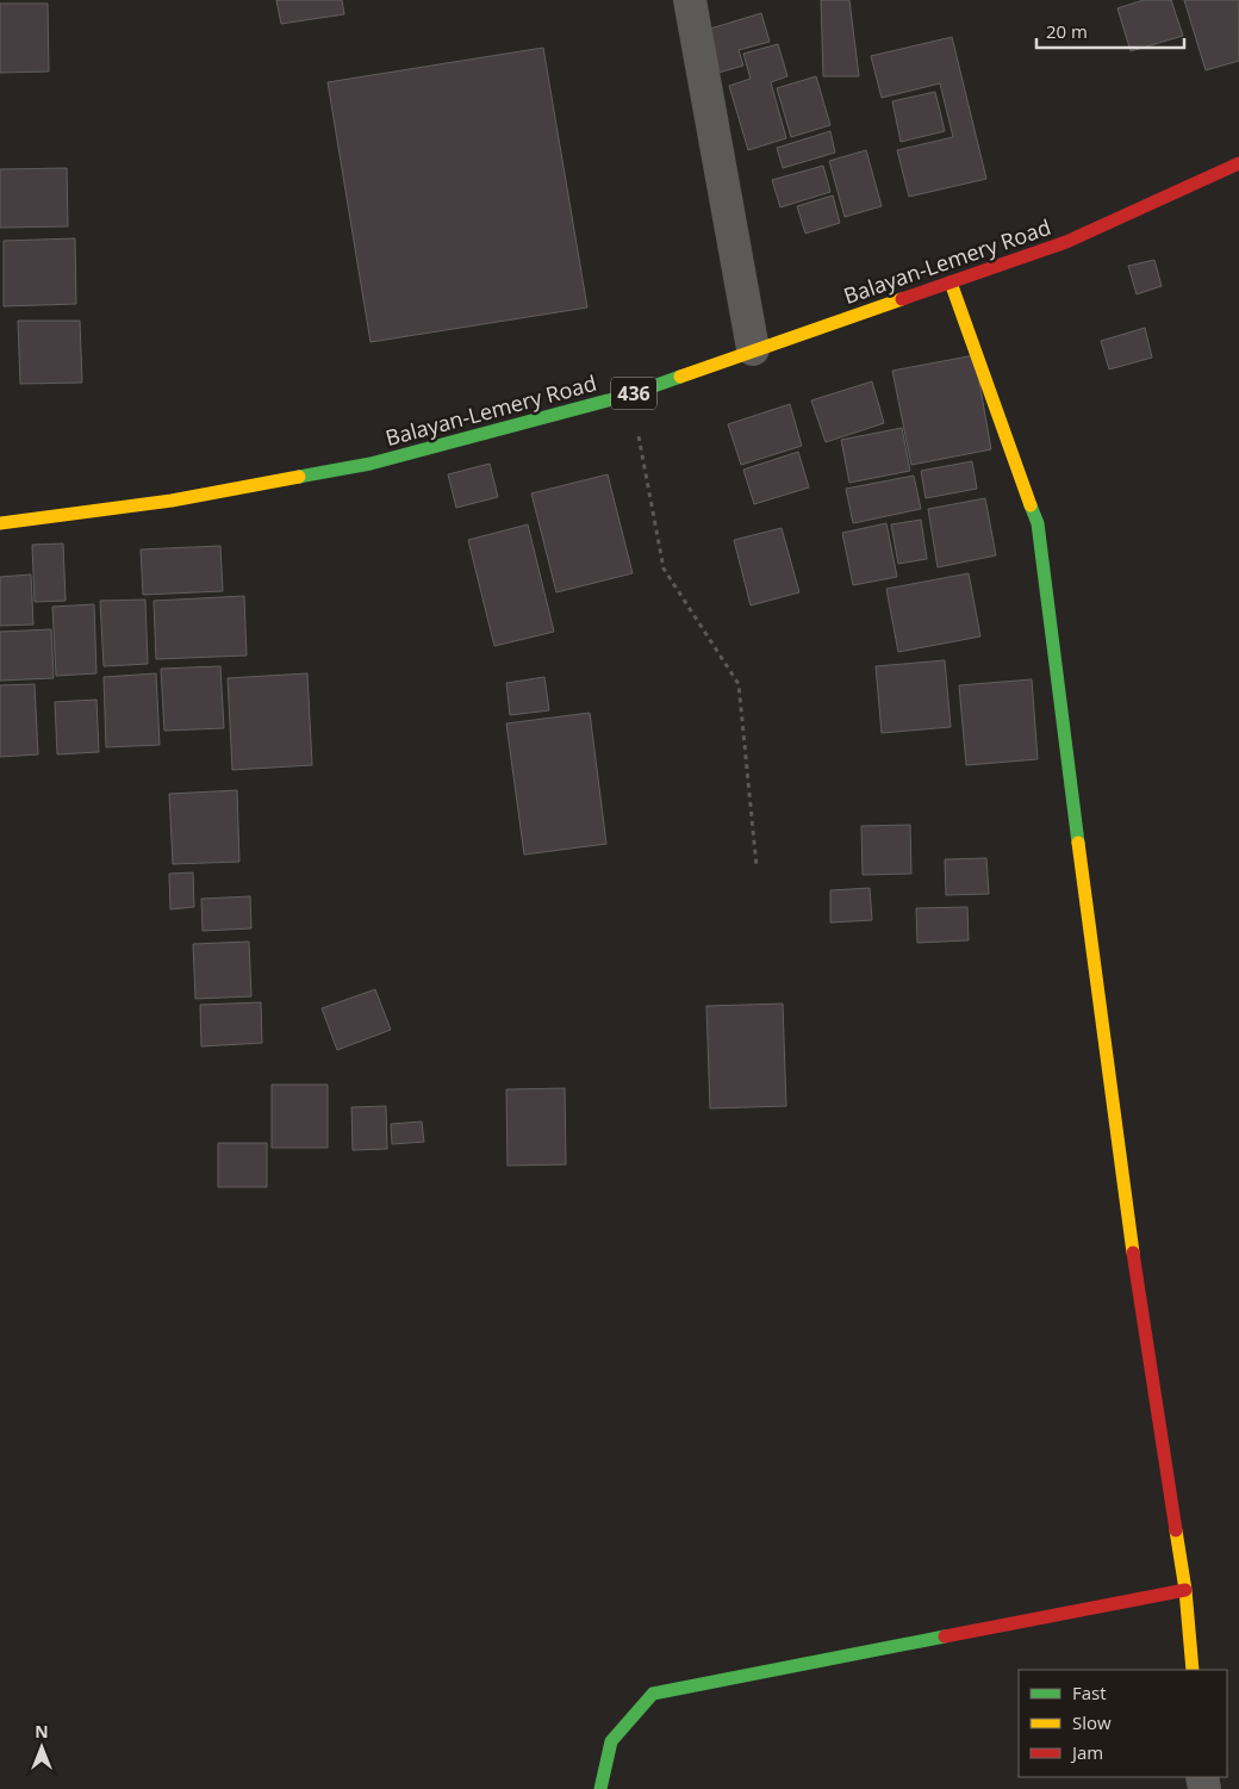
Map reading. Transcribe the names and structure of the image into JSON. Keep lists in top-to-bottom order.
{
  "streets": {
    "street": ["Balayan-Lemery Road", "436"]
  },
  "legend": ["Fast", "Slow", "Jam"],
  "scale_bar": "20 m",
  "north": "top"
}
